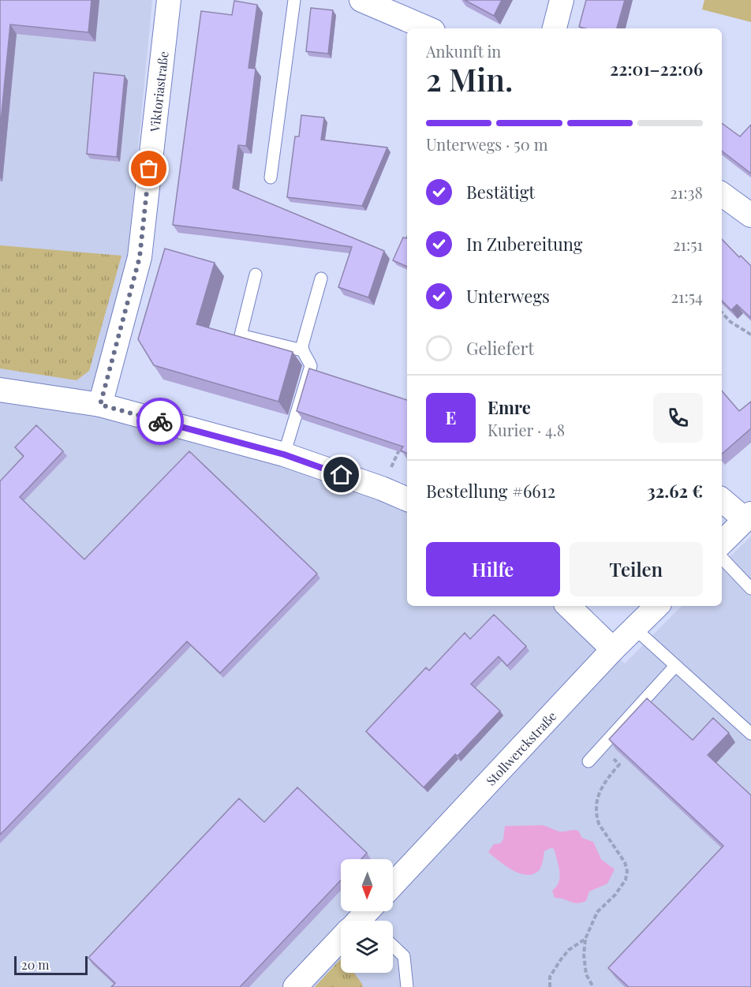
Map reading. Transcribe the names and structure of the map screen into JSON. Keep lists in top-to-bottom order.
{
  "streets": {
    "street": ["Viktoriastraße", "Stollwerckstraße"]
  },
  "scale_bar": "20 m",
  "north": "bottom",
  "page": {
    "heading": ["2 Min.", "Ankunft in", "22:01–22:06"],
    "panel": [
      "Emre",
      "Kurier · 4.8",
      "Bestellung #6612",
      "32.62 €"
    ],
    "bar": "Unterwegs · 50 m",
    "list": [
      ["Bestätigt", "21:38"],
      ["In Zubereitung", "21:51"],
      ["Unterwegs", "21:54"],
      "Geliefert"
    ],
    "round": "E",
    "buttons": ["Hilfe", "Teilen"],
    "scale": "20 m"
  }
}
